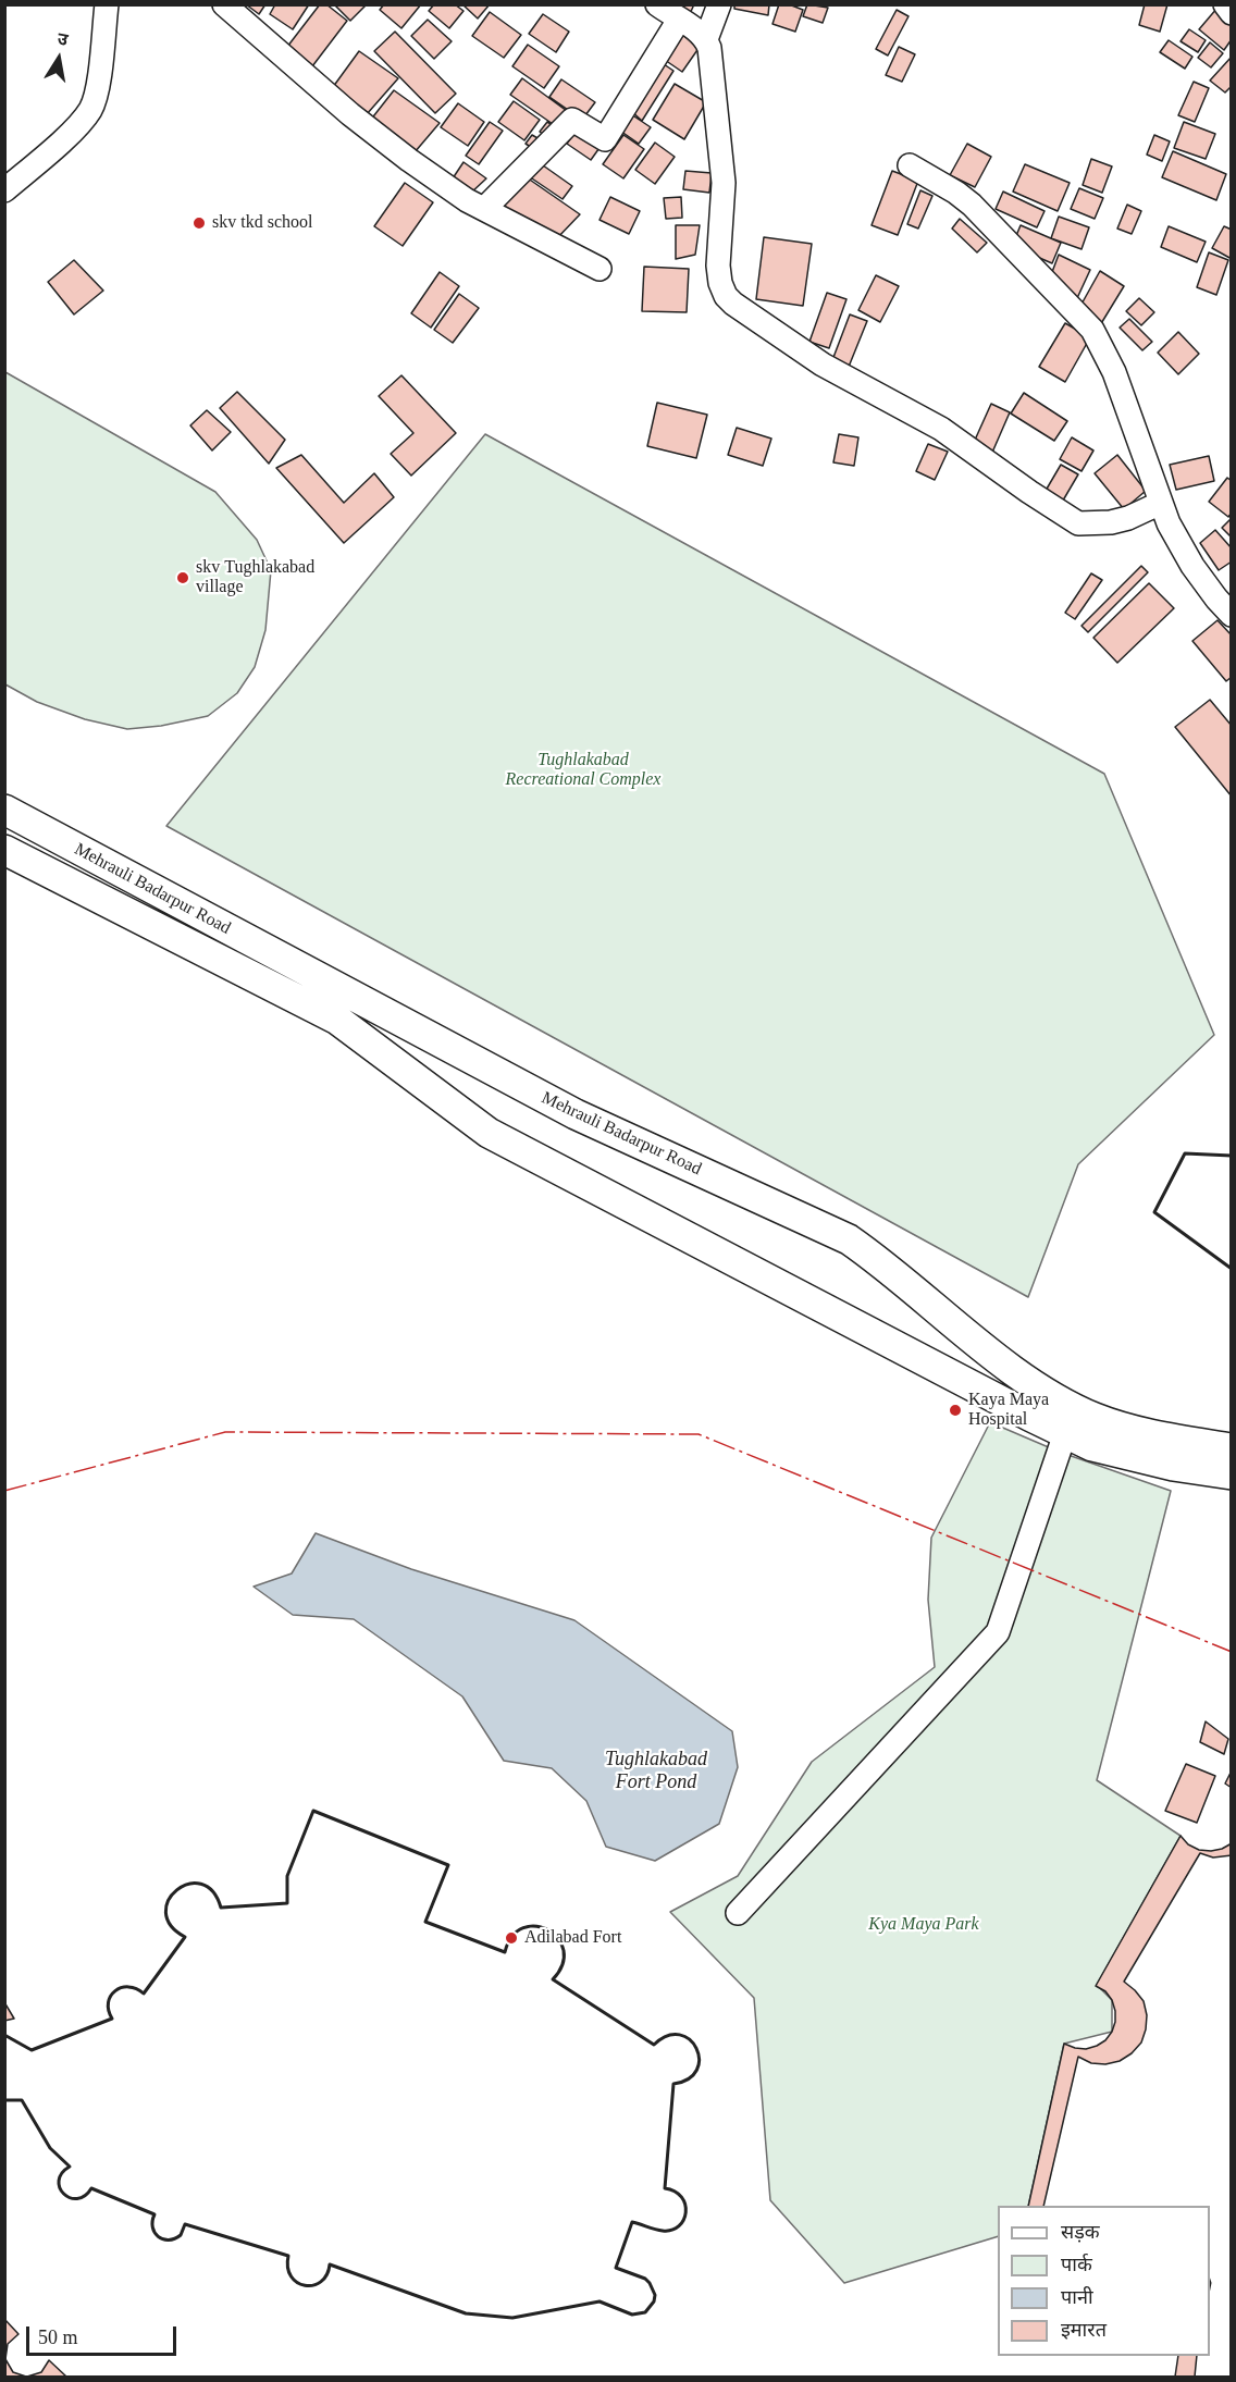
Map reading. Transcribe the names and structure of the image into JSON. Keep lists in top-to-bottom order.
{
  "streets": {
    "main road": ["Mehrauli Badarpur Road"]
  },
  "water": ["Tughlakabad Fort Pond"],
  "parks": ["Tughlakabad Recreational Complex", "Kya Maya Park"],
  "places": [
    "skv tkd school",
    "skv Tughlakabad village",
    "Kaya Maya Hospital",
    "Adilabad Fort"
  ],
  "legend": [
    "सड़क",
    "पार्क",
    "पानी",
    "इमारत"
  ],
  "scale_bar": "50 m",
  "north": "top"
}
